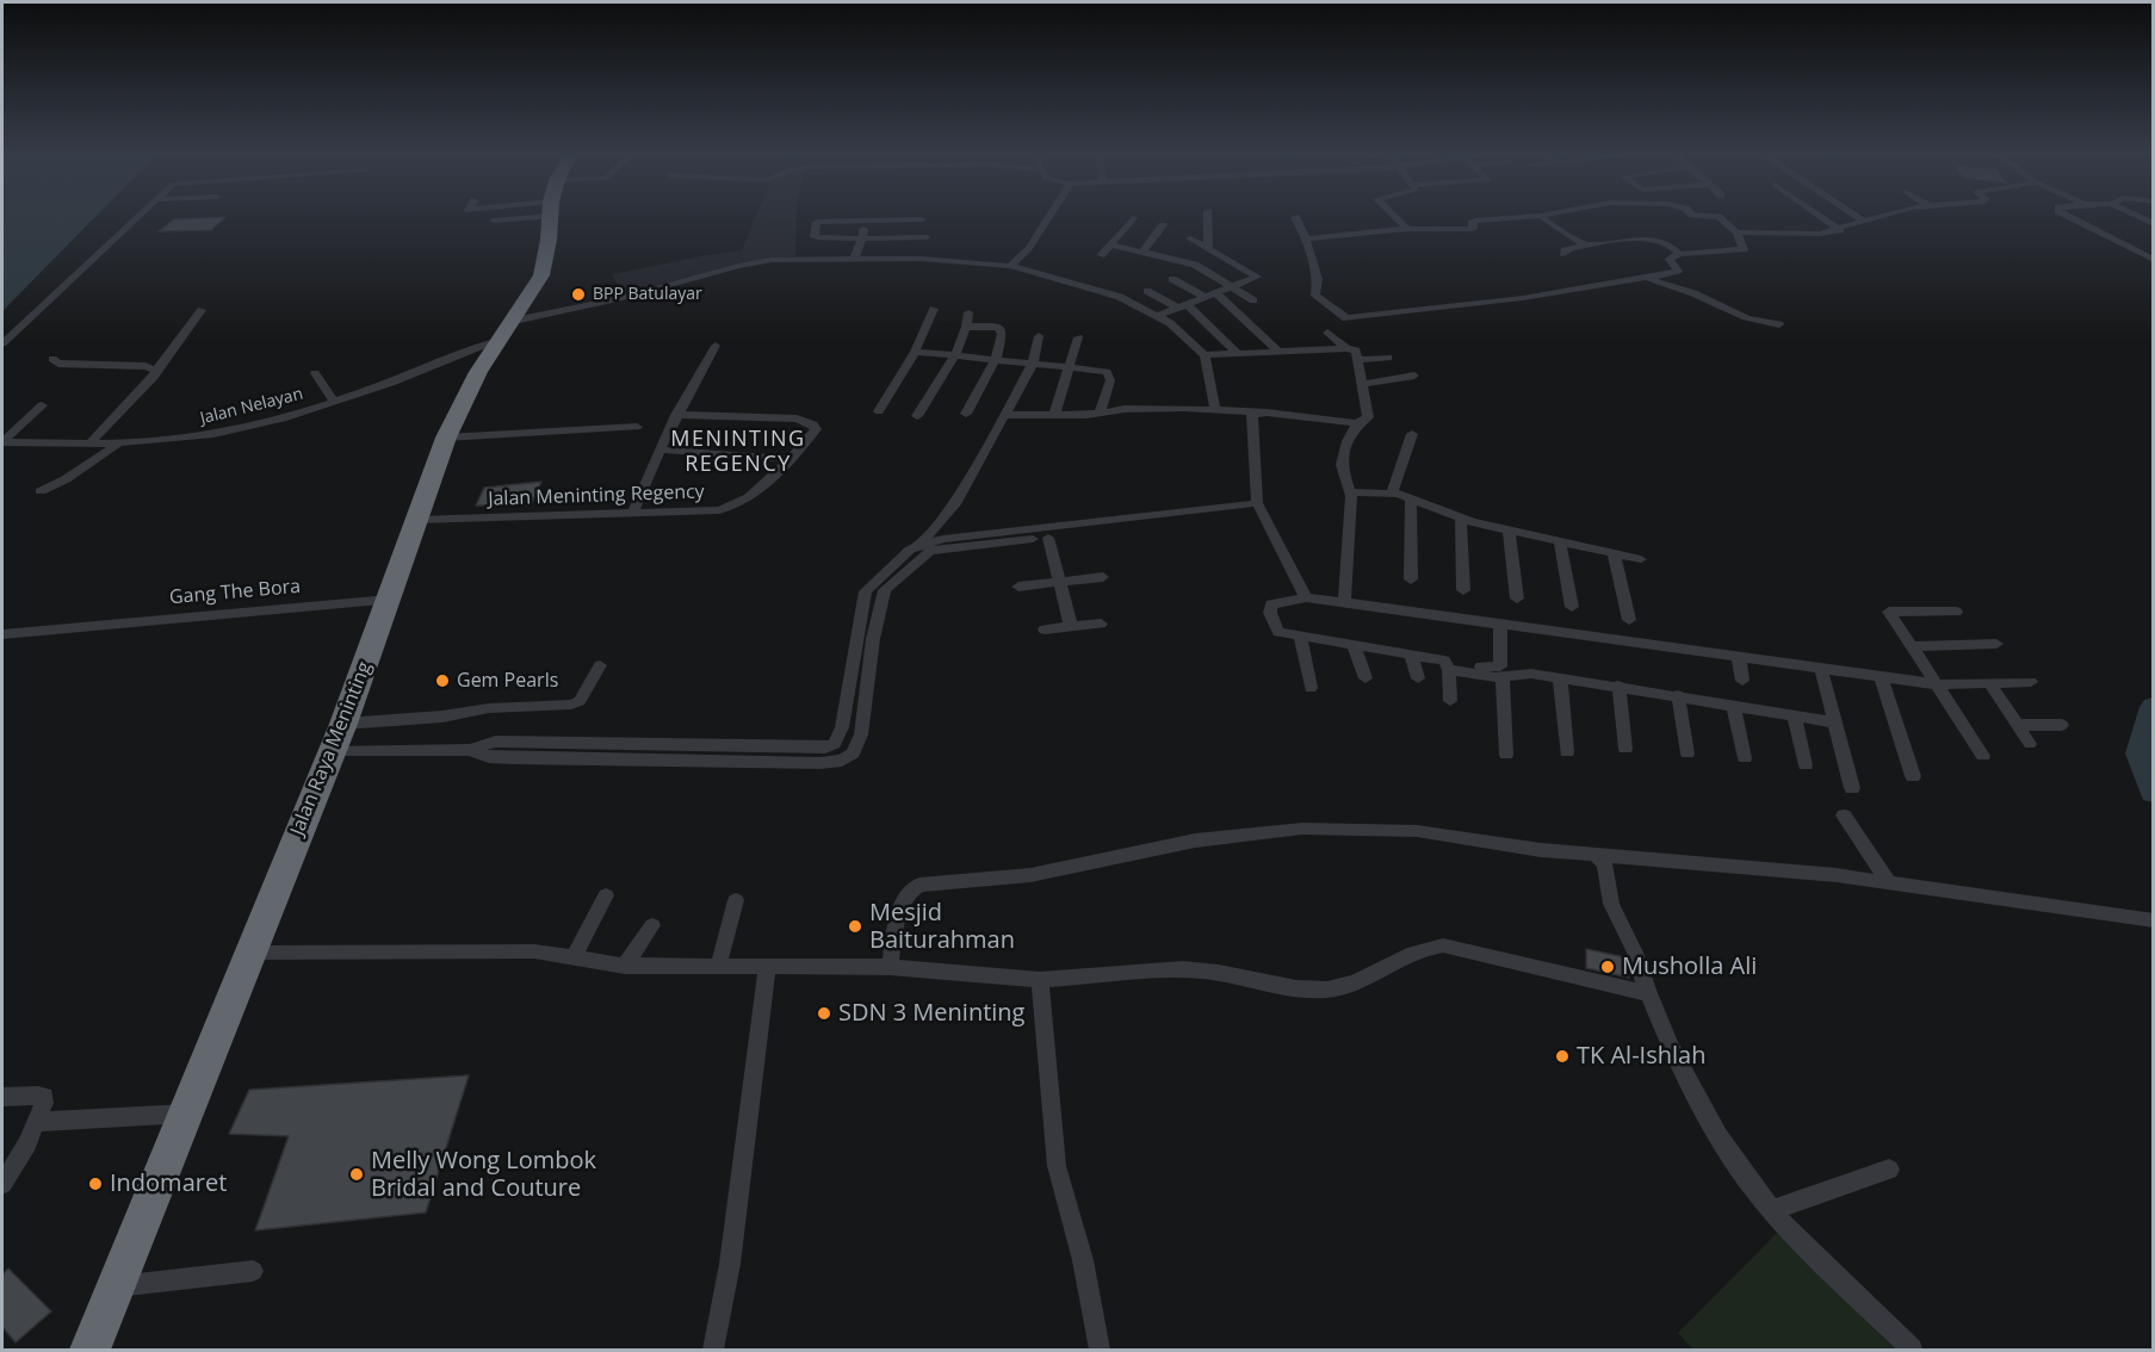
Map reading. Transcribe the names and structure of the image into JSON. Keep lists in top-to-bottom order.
{
  "streets": {
    "highway": ["Jalan Raya Meninting"],
    "street": ["Jalan Nelayan", "Jalan Meninting Regency", "Gang The Bora"]
  },
  "crossings": [
    ["Jalan Nelayan", "Jalan Raya Meninting"],
    ["Jalan Meninting Regency", "Jalan Raya Meninting"],
    ["Gang The Bora", "Jalan Raya Meninting"]
  ],
  "districts": ["MENINTING REGENCY"],
  "places": [
    "BPP Batulayar",
    "Gem Pearls",
    "Mesjid Baiturahman",
    "Musholla Ali",
    "SDN 3 Meninting",
    "TK Al-Ishlah",
    "Melly Wong Lombok Bridal and Couture",
    "Indomaret"
  ]
}
